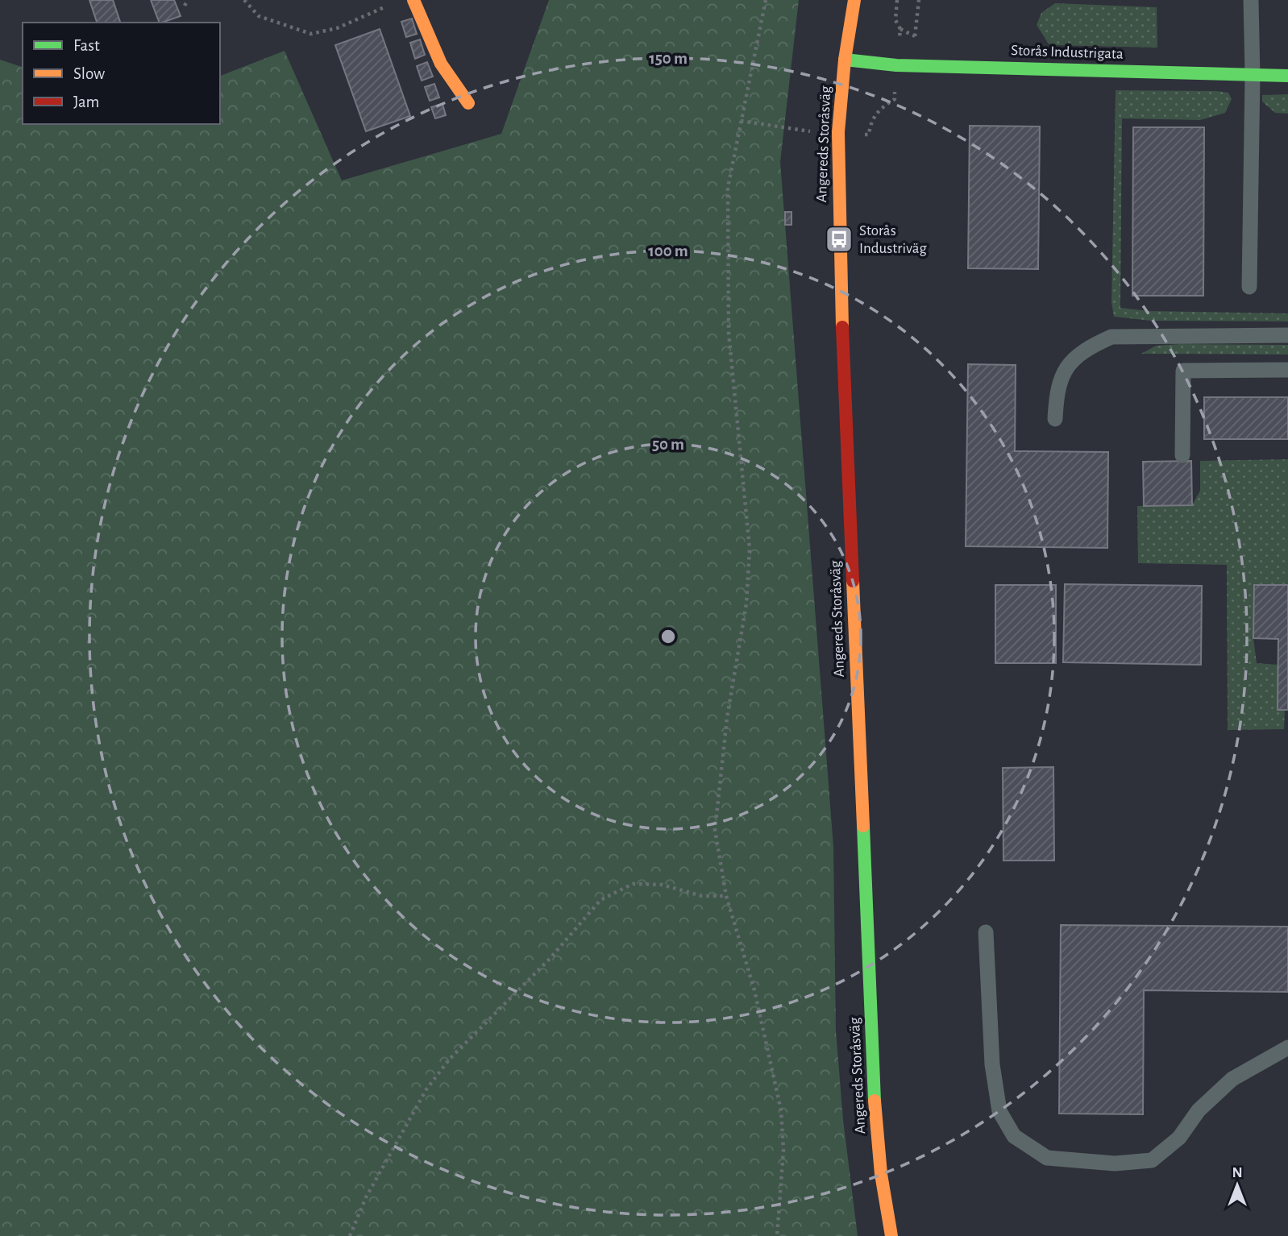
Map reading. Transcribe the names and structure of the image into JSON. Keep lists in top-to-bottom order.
{
  "streets": {
    "street": ["Storås Industrigata", "Angereds Storåsväg"]
  },
  "crossings": [
    ["Storås Industrigata", "Angereds Storåsväg"]
  ],
  "places": {
    "bus stop": ["Storås Industriväg"]
  },
  "legend": ["Fast", "Slow", "Jam"],
  "north": "top",
  "rings": ["150 m", "100 m", "50 m"]
}
